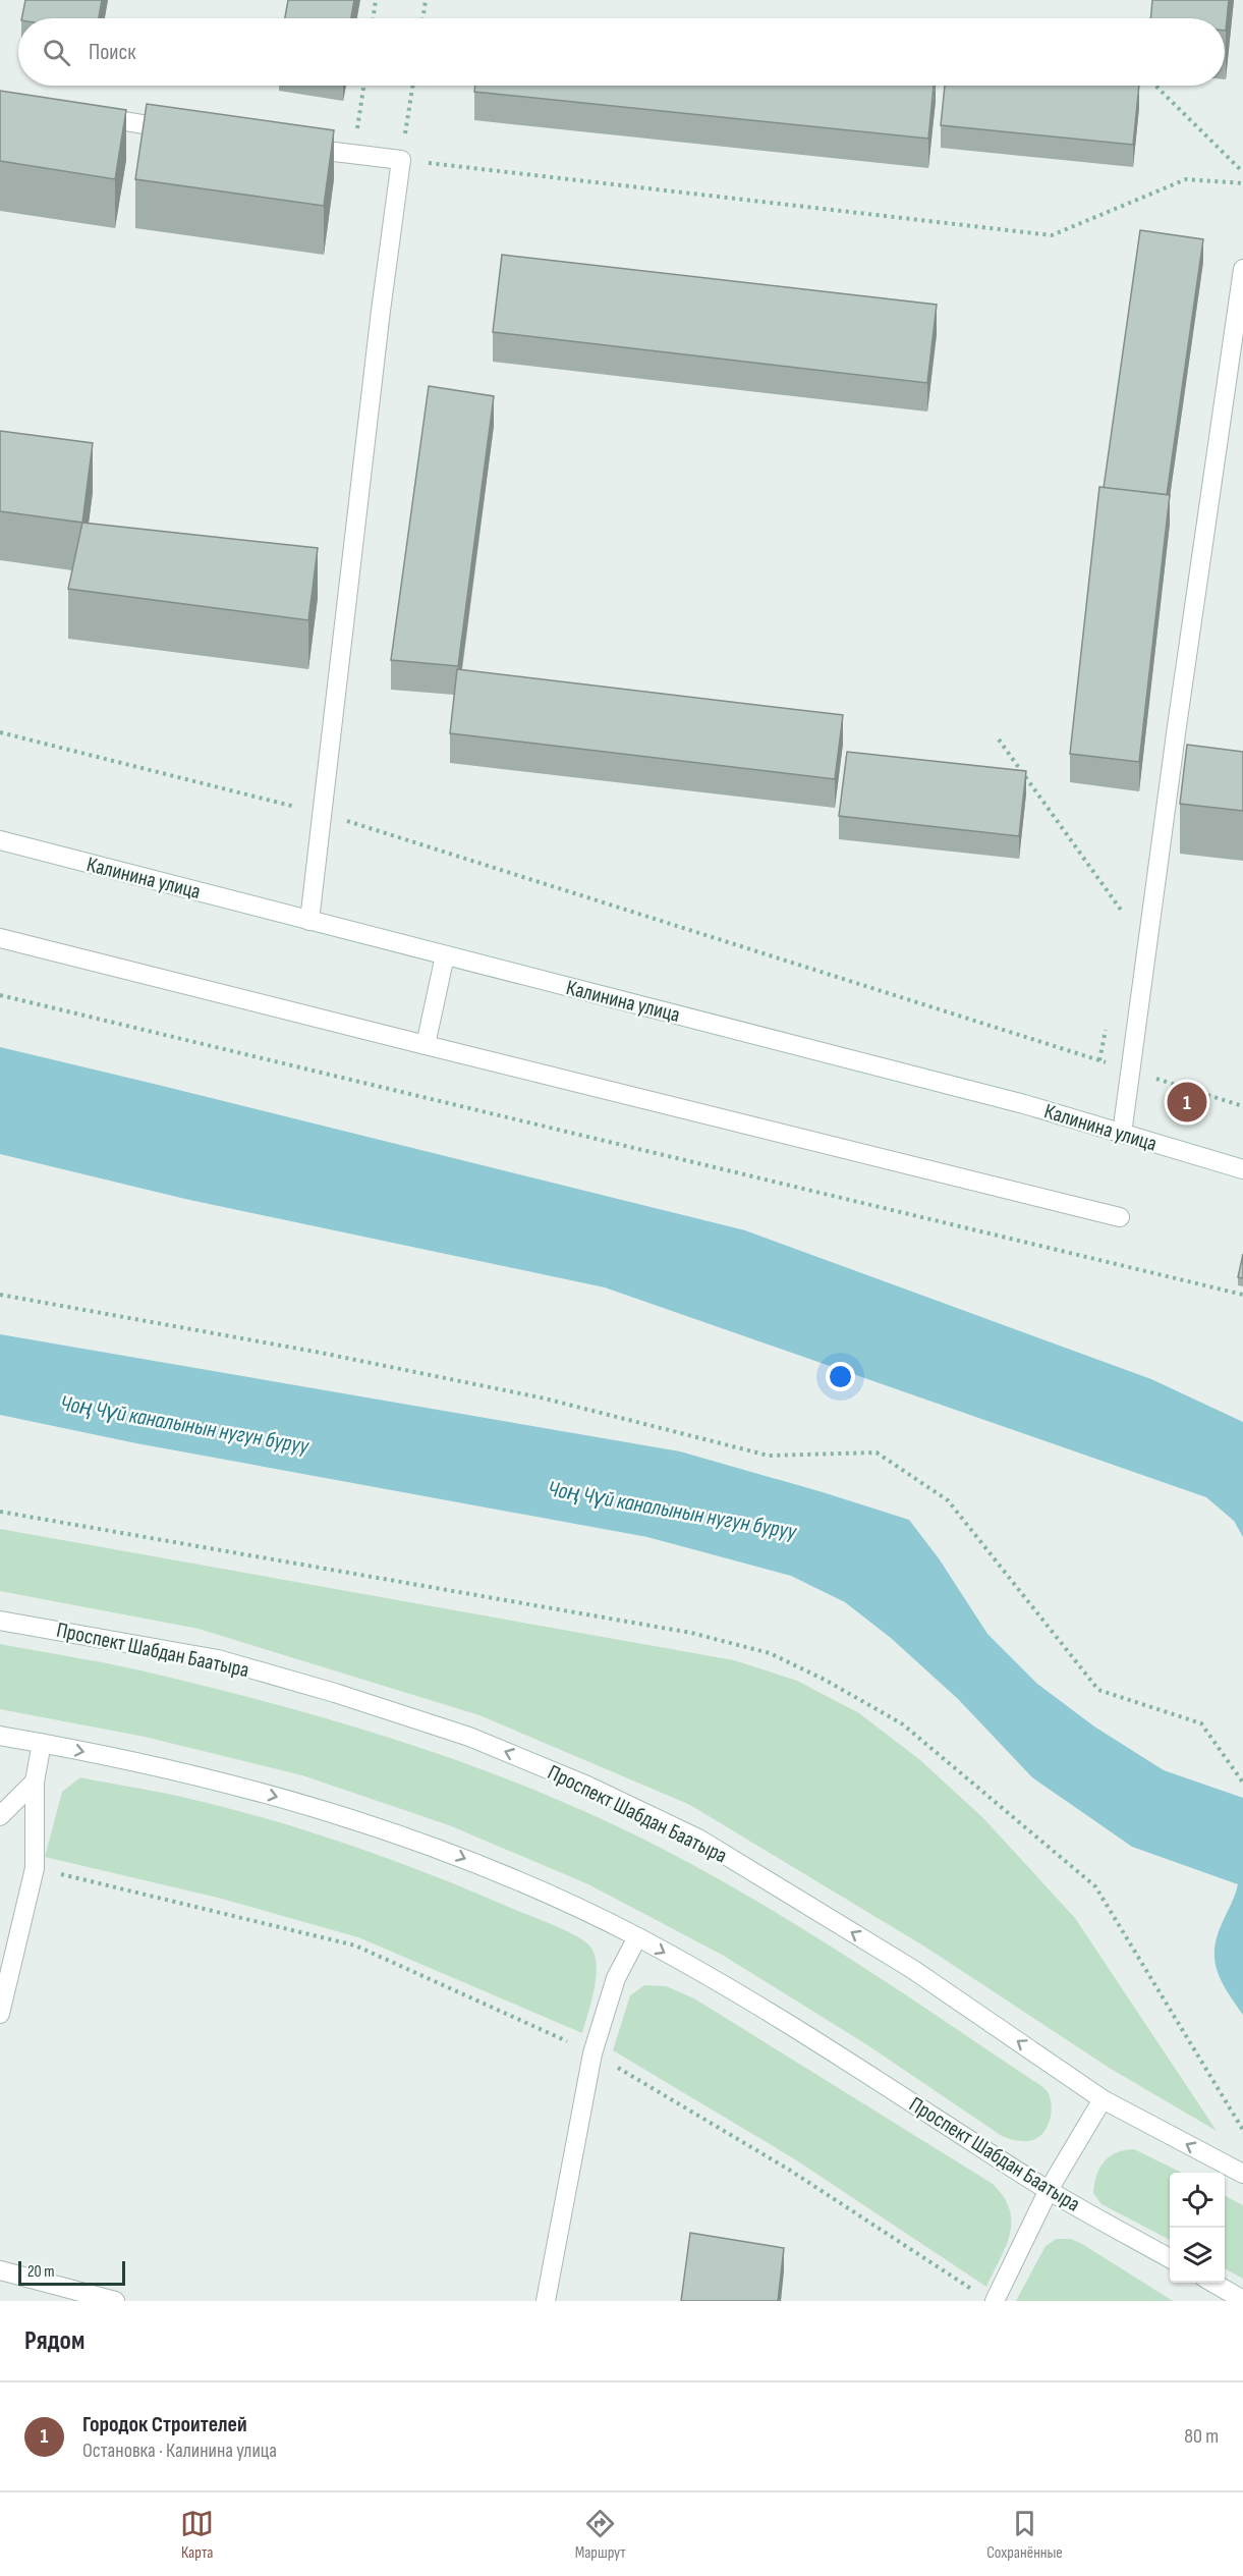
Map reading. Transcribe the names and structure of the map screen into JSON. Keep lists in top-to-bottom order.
{
  "streets": {
    "main road": ["Калинина улица", "Проспект Шабдан Баатыра"]
  },
  "water": ["Чоң Чүй каналынын нугун буруу"],
  "scale_bar": "20 m",
  "page": {
    "search": "Поиск",
    "pins": "1",
    "scale": "20 m",
    "heading": "Рядом",
    "list": [
      {
        "mark": "1",
        "name": "Городок Строителей",
        "note": "Остановка · Калинина улица",
        "value": "80 m"
      }
    ],
    "nav": ["Карта", "Маршрут", "Сохранённые"]
  }
}
